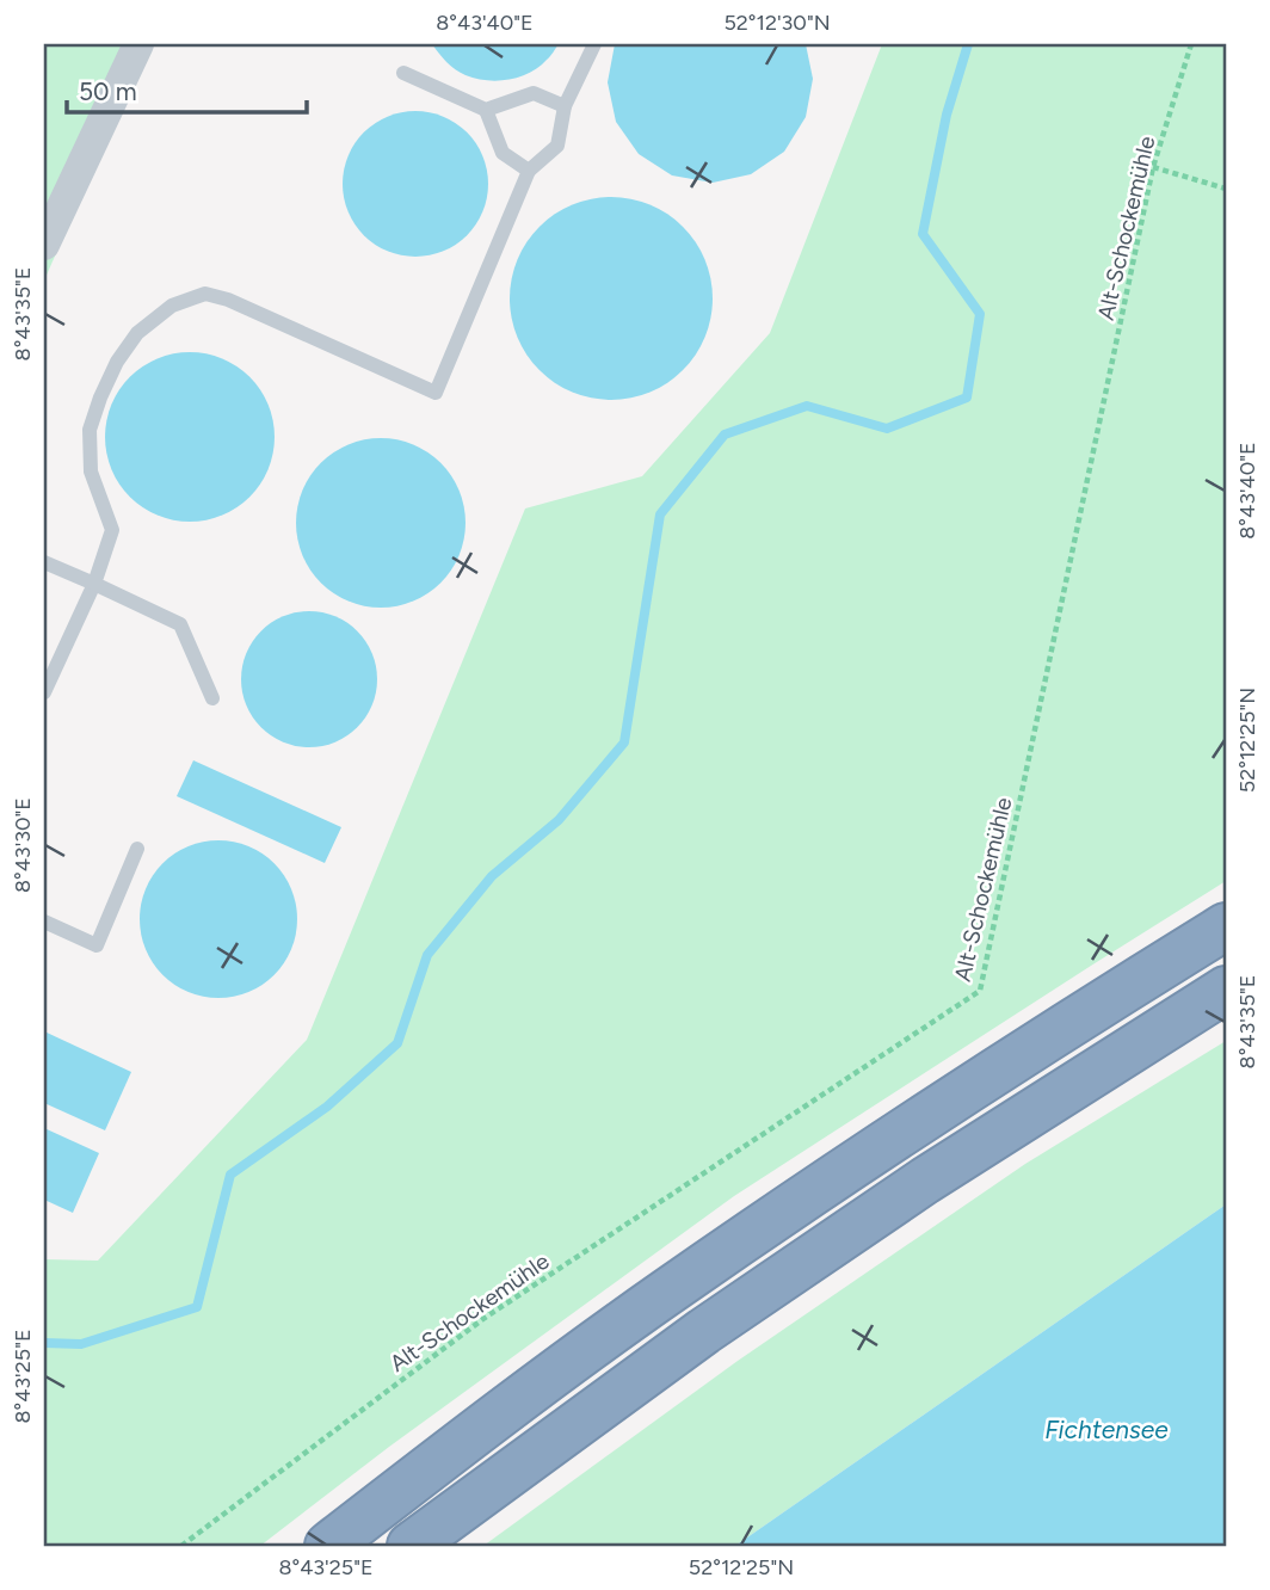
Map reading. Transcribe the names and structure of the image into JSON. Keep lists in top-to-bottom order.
{
  "streets": {
    "path": ["Alt-Schockemühle"]
  },
  "water": ["Fichtensee"],
  "scale_bar": "50 m",
  "coordinates": [
    "8°43'40\"E",
    "52°12'30\"N",
    "8°43'35\"E",
    "52°12'25\"N",
    "8°43'30\"E",
    "8°43'25\"E"
  ]
}
